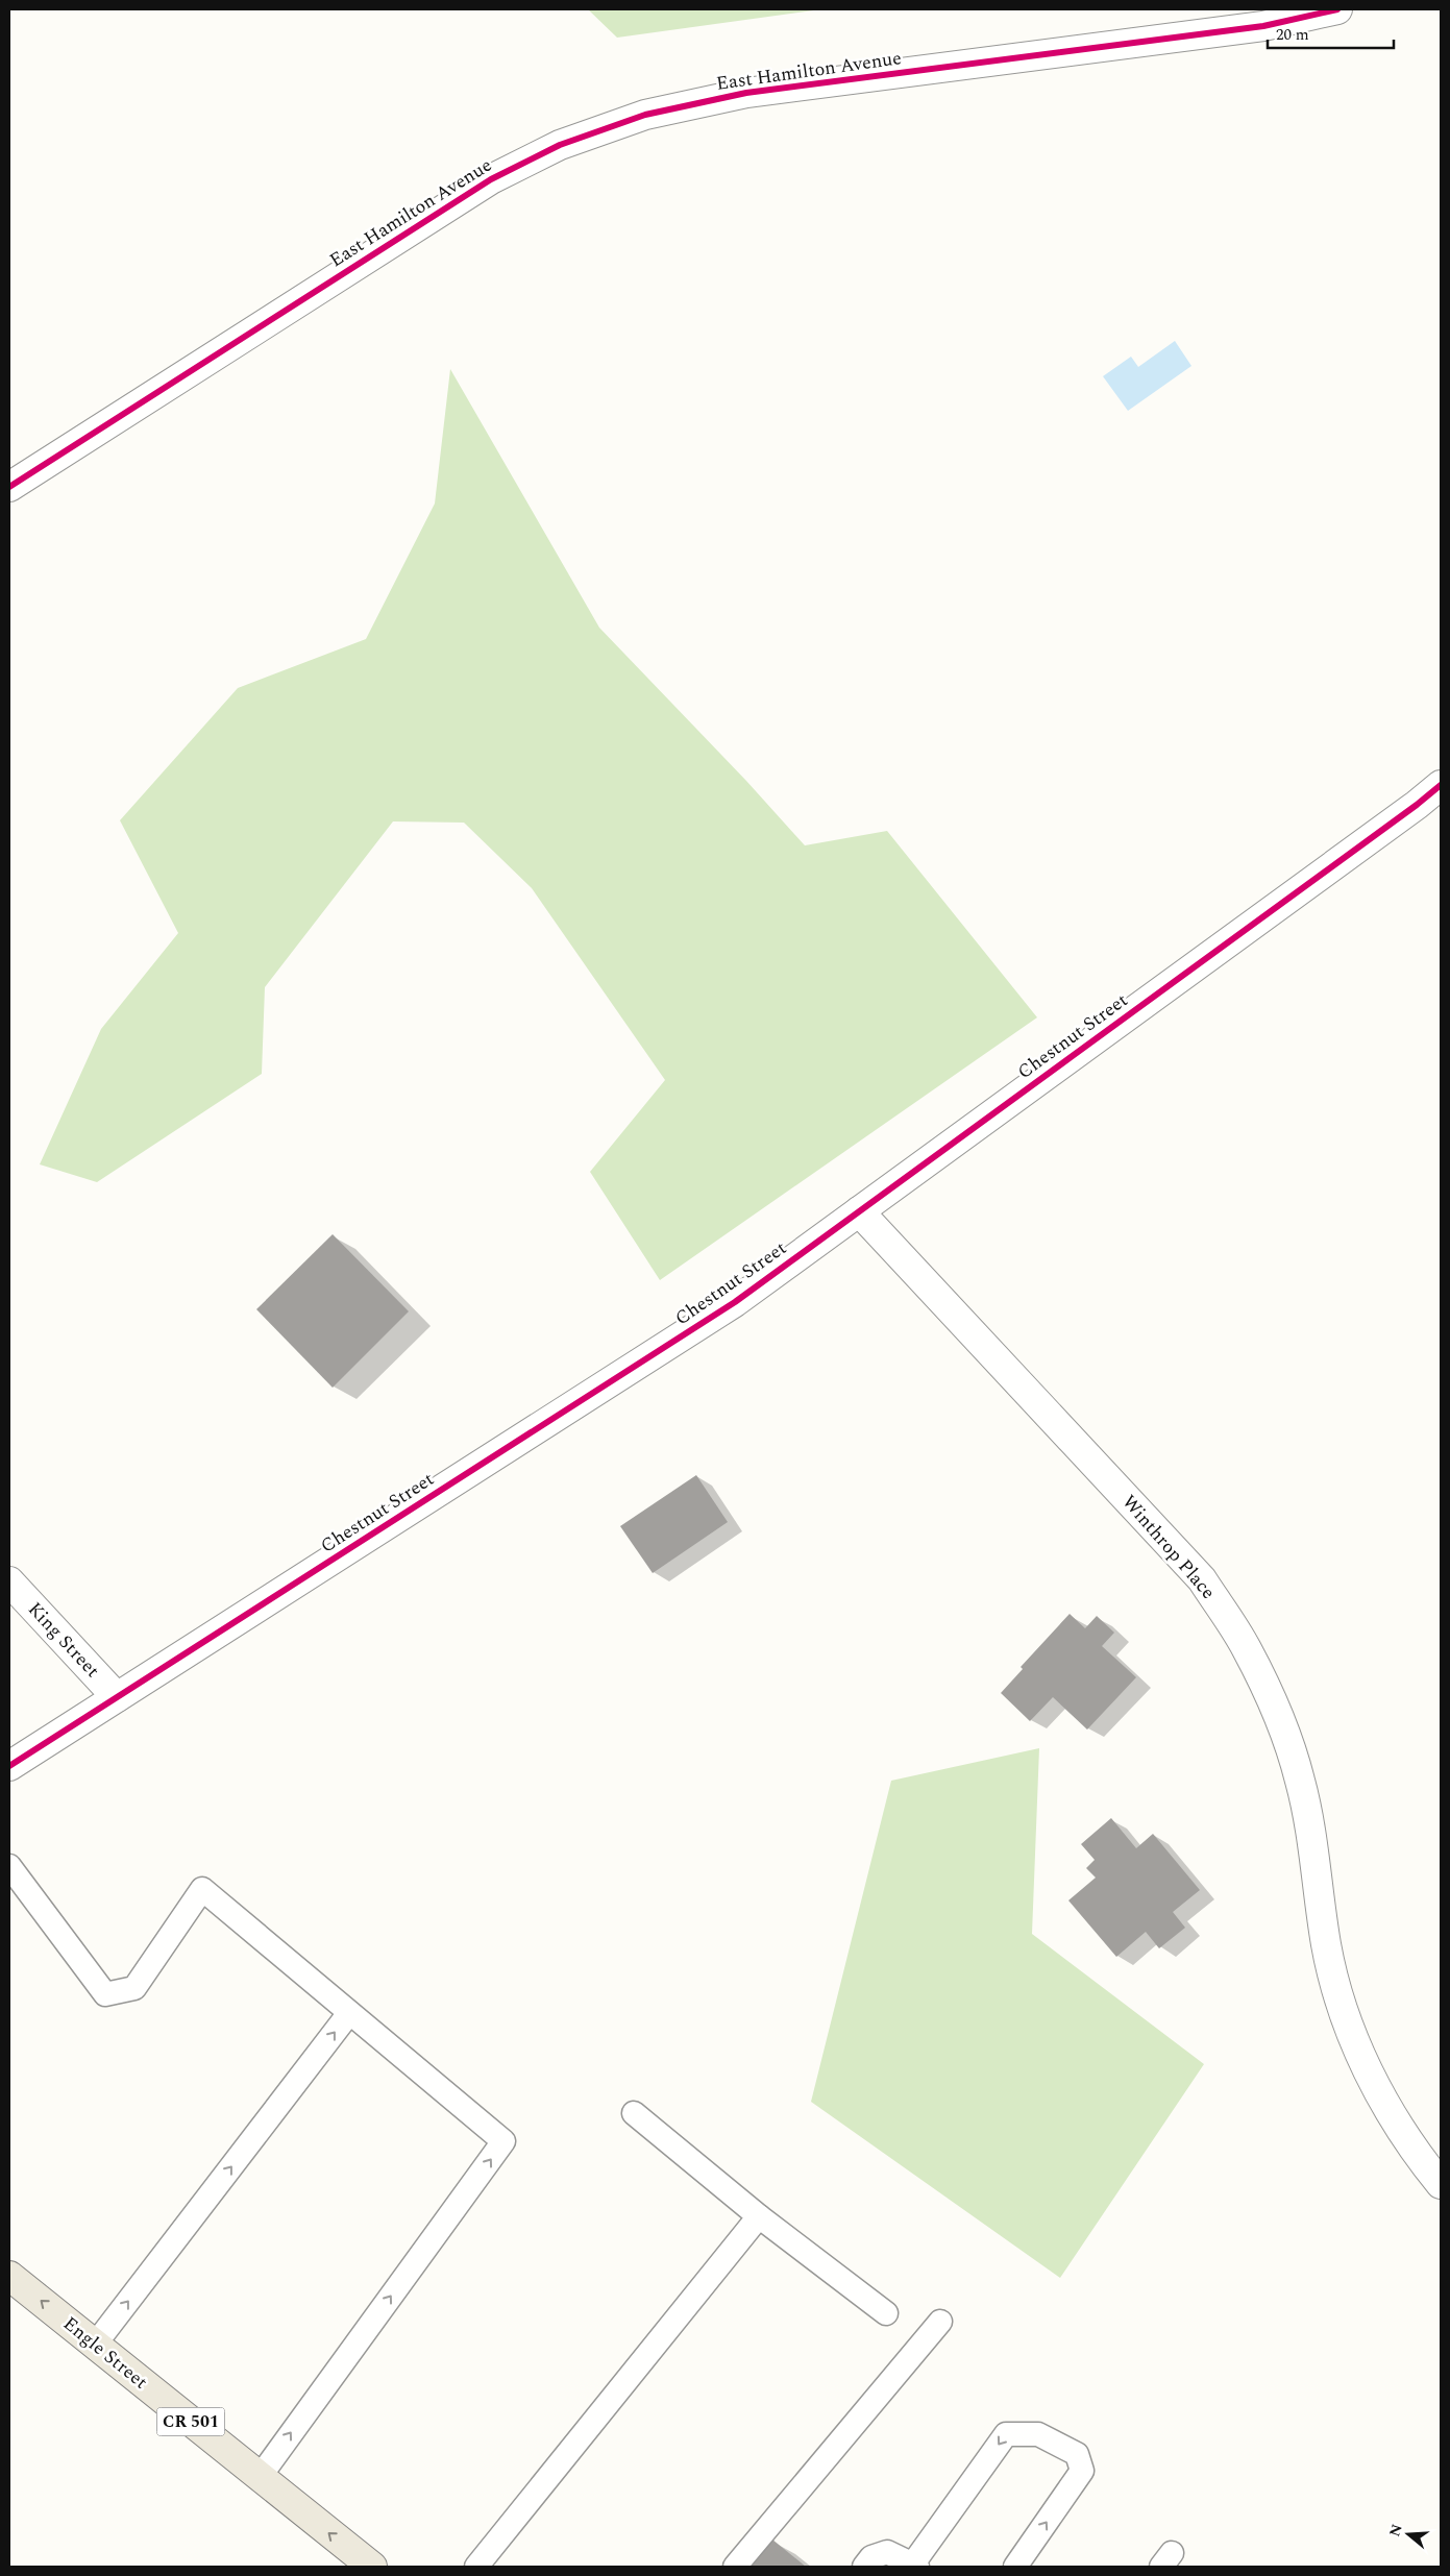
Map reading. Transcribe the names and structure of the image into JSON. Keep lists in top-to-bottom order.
{
  "streets": {
    "main road": ["Engle Street", "CR 501"],
    "street": [
      "East Hamilton Avenue",
      "Chestnut Street",
      "Winthrop Place",
      "King Street"
    ]
  },
  "crossings": [
    ["Chestnut Street", "Winthrop Place"],
    ["Chestnut Street", "King Street"]
  ],
  "one_way": ["Engle Street"],
  "scale_bar": "20 m",
  "north": "left"
}
